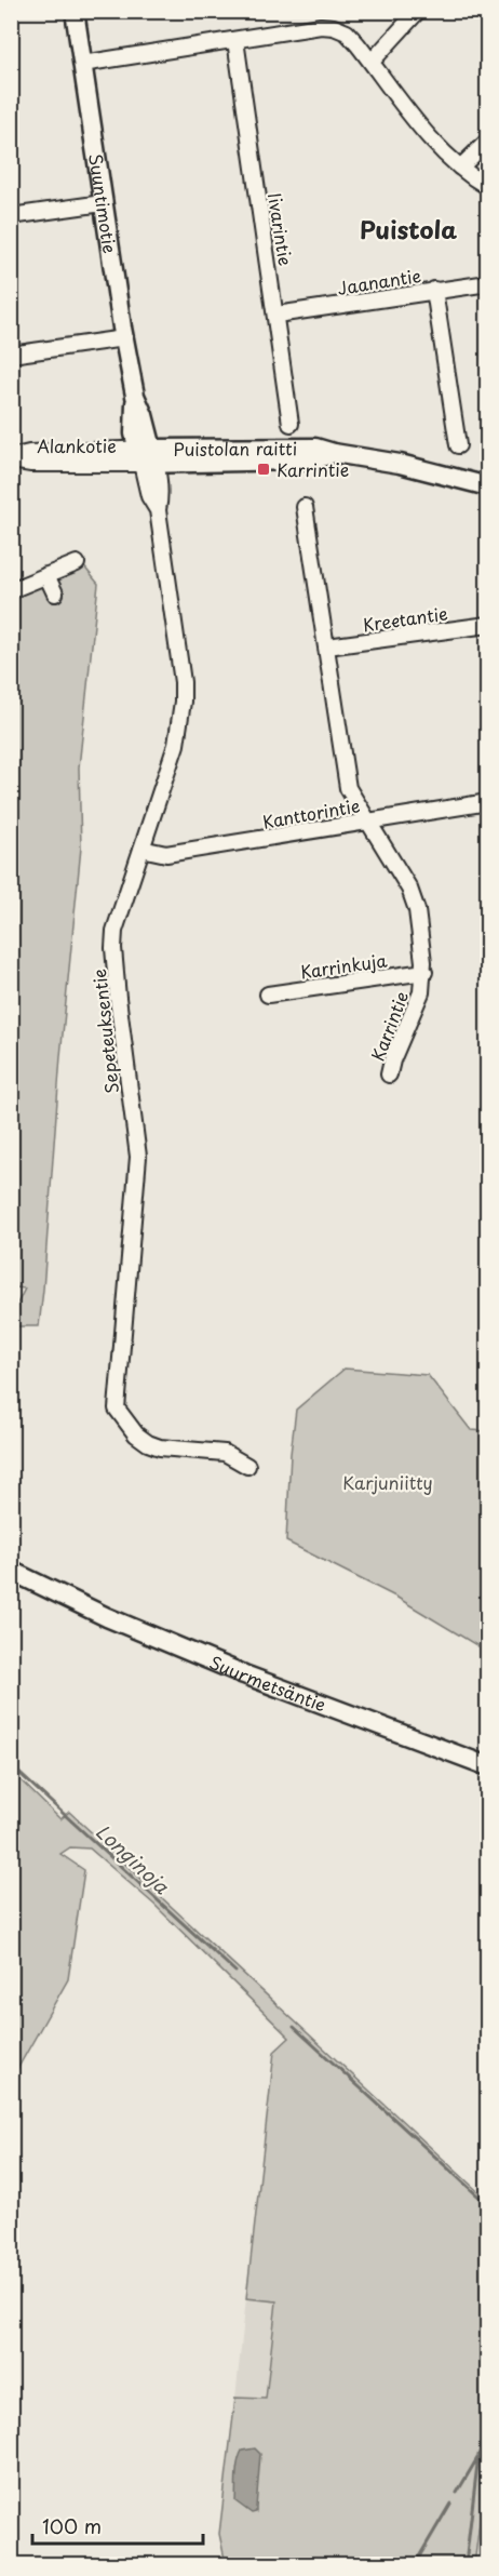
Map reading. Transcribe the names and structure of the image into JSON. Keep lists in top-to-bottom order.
{
  "streets": {
    "main road": ["Suuntimotie", "Puistolan raitti", "Suurmetsäntie"],
    "street": [
      "Iivarintie",
      "Jaanantie",
      "Alankotie",
      "Kreetantie",
      "Kanttorintie",
      "Karrinkuja",
      "Karrintie",
      "Sepeteuksentie"
    ]
  },
  "crossings": [
    ["Suuntimotie", "Alankotie"],
    ["Suuntimotie", "Puistolan raitti"],
    ["Suuntimotie", "Sepeteuksentie"],
    ["Iivarintie", "Jaanantie"],
    ["Alankotie", "Puistolan raitti"],
    ["Alankotie", "Sepeteuksentie"],
    ["Puistolan raitti", "Sepeteuksentie"],
    ["Kreetantie", "Karrintie"],
    ["Kanttorintie", "Karrintie"],
    ["Kanttorintie", "Sepeteuksentie"],
    ["Karrinkuja", "Karrintie"]
  ],
  "districts": ["Puistola"],
  "water": ["Longinoja"],
  "parks": ["Karjuniitty"],
  "places": {
    "transit": ["Karrintie"]
  },
  "scale_bar": "100 m"
}
